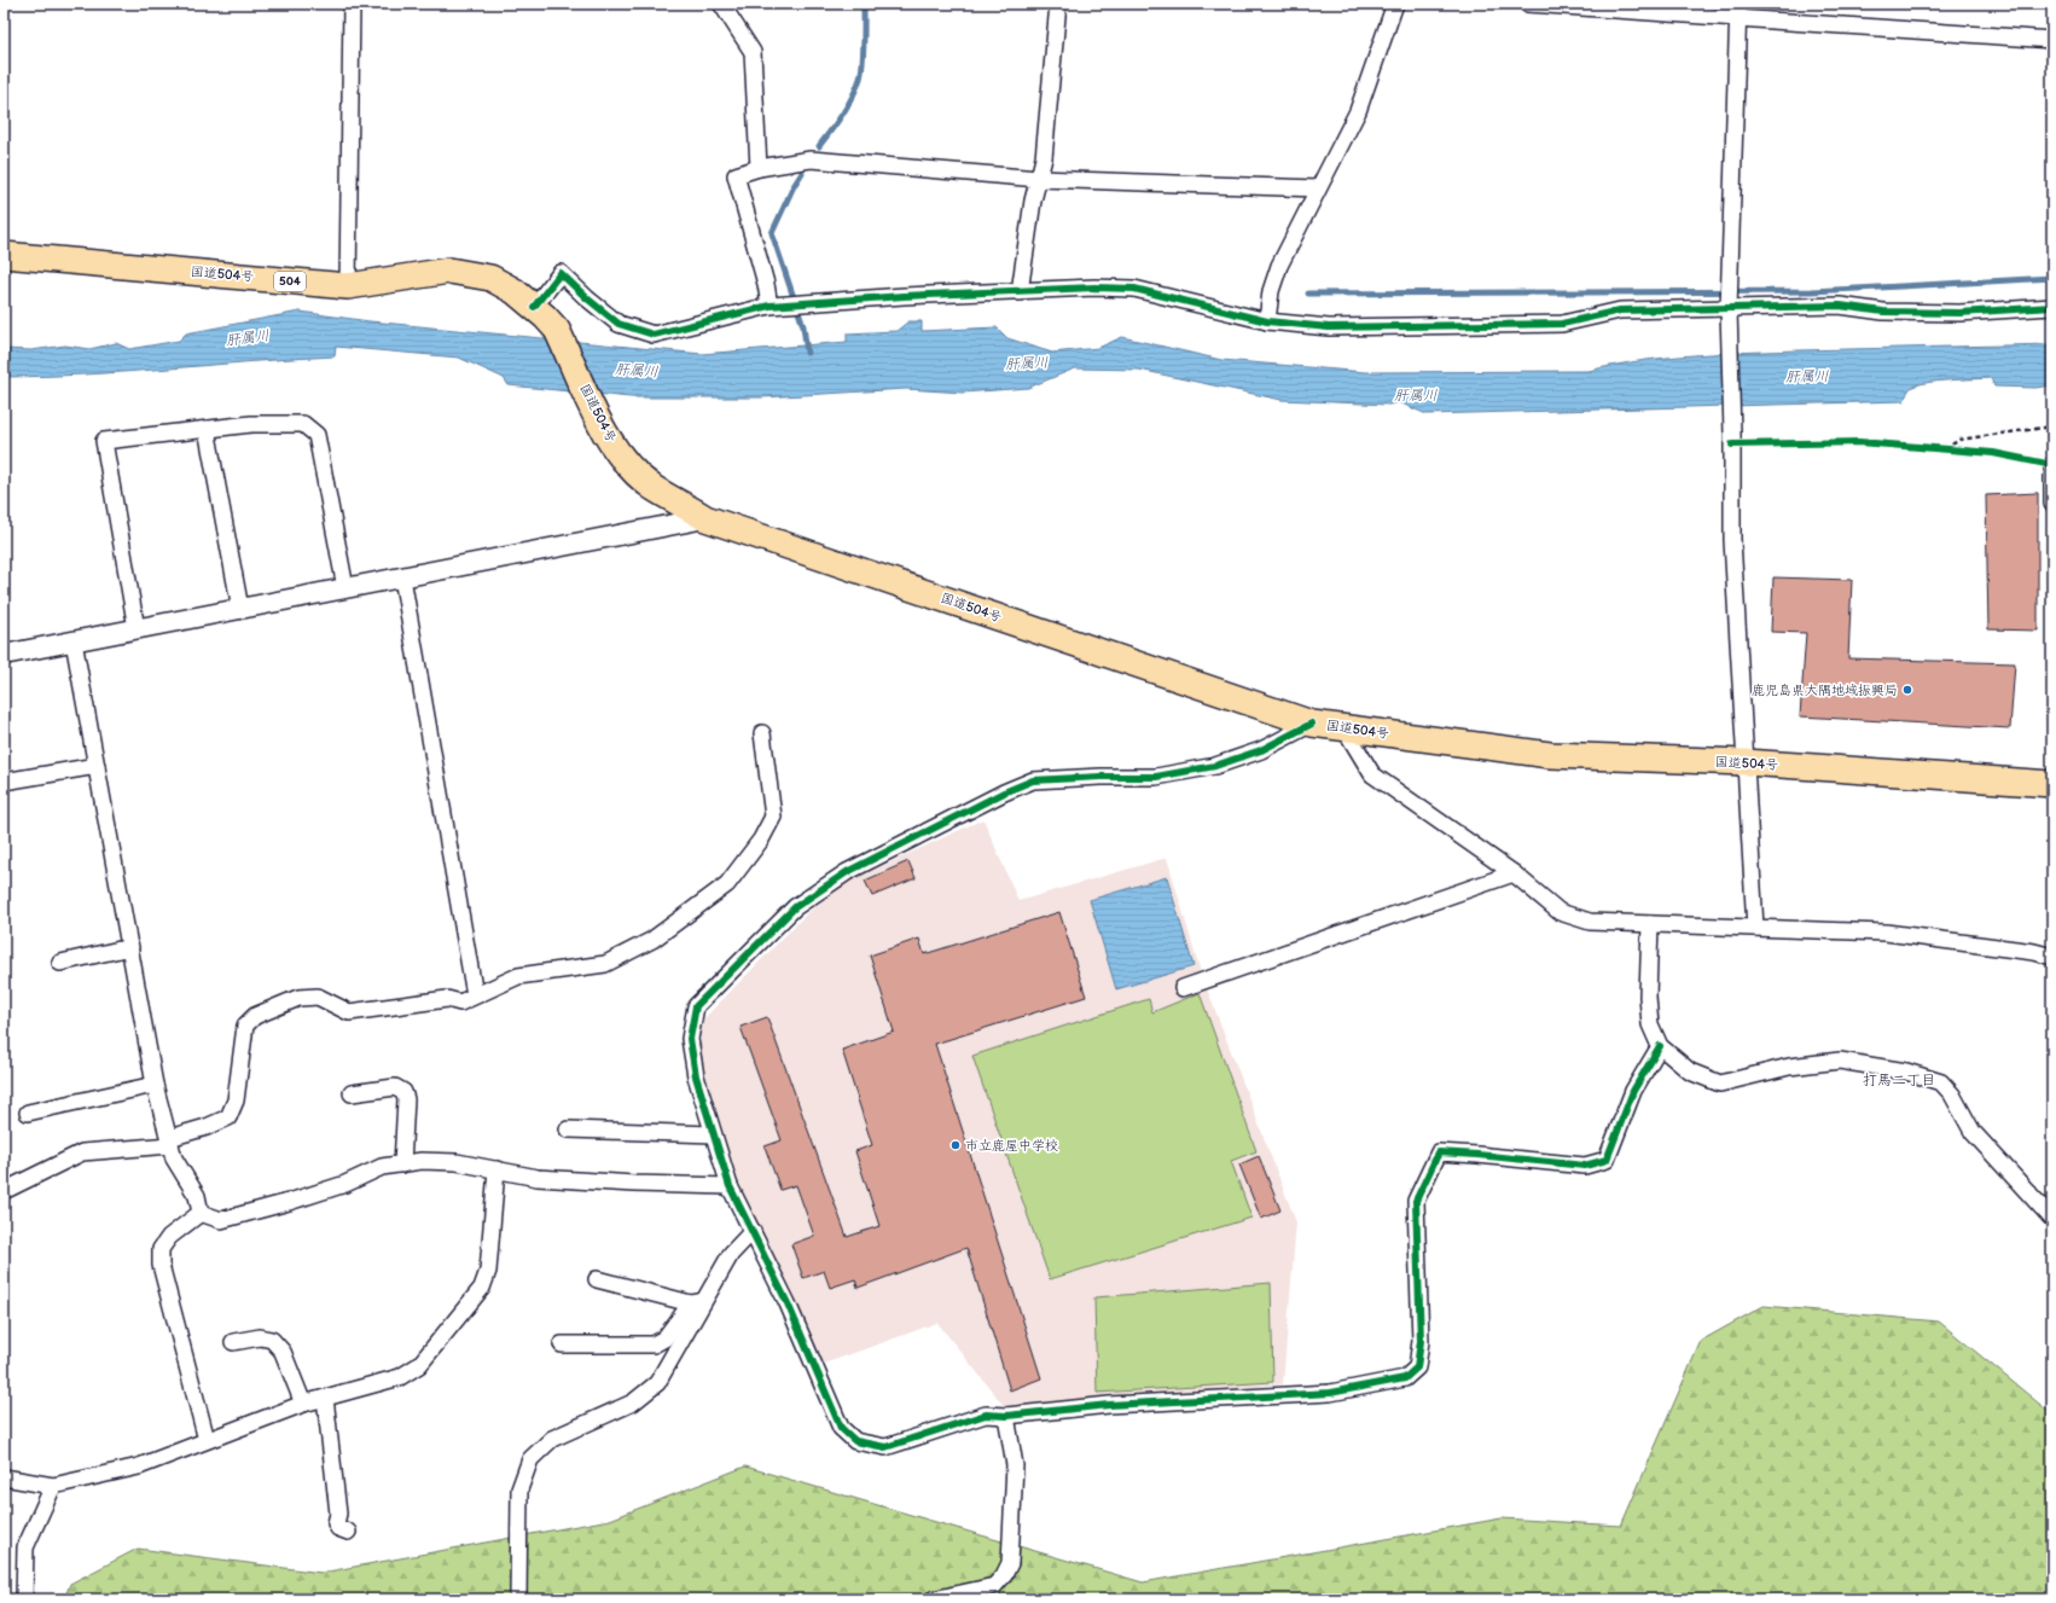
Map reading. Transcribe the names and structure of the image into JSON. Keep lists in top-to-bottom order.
{
  "streets": {
    "highway": ["国道504号", "504"]
  },
  "districts": ["打馬二丁目"],
  "water": ["肝属川"],
  "places": ["鹿児島県大隅地域振興局", "市立鹿屋中学校"]
}
